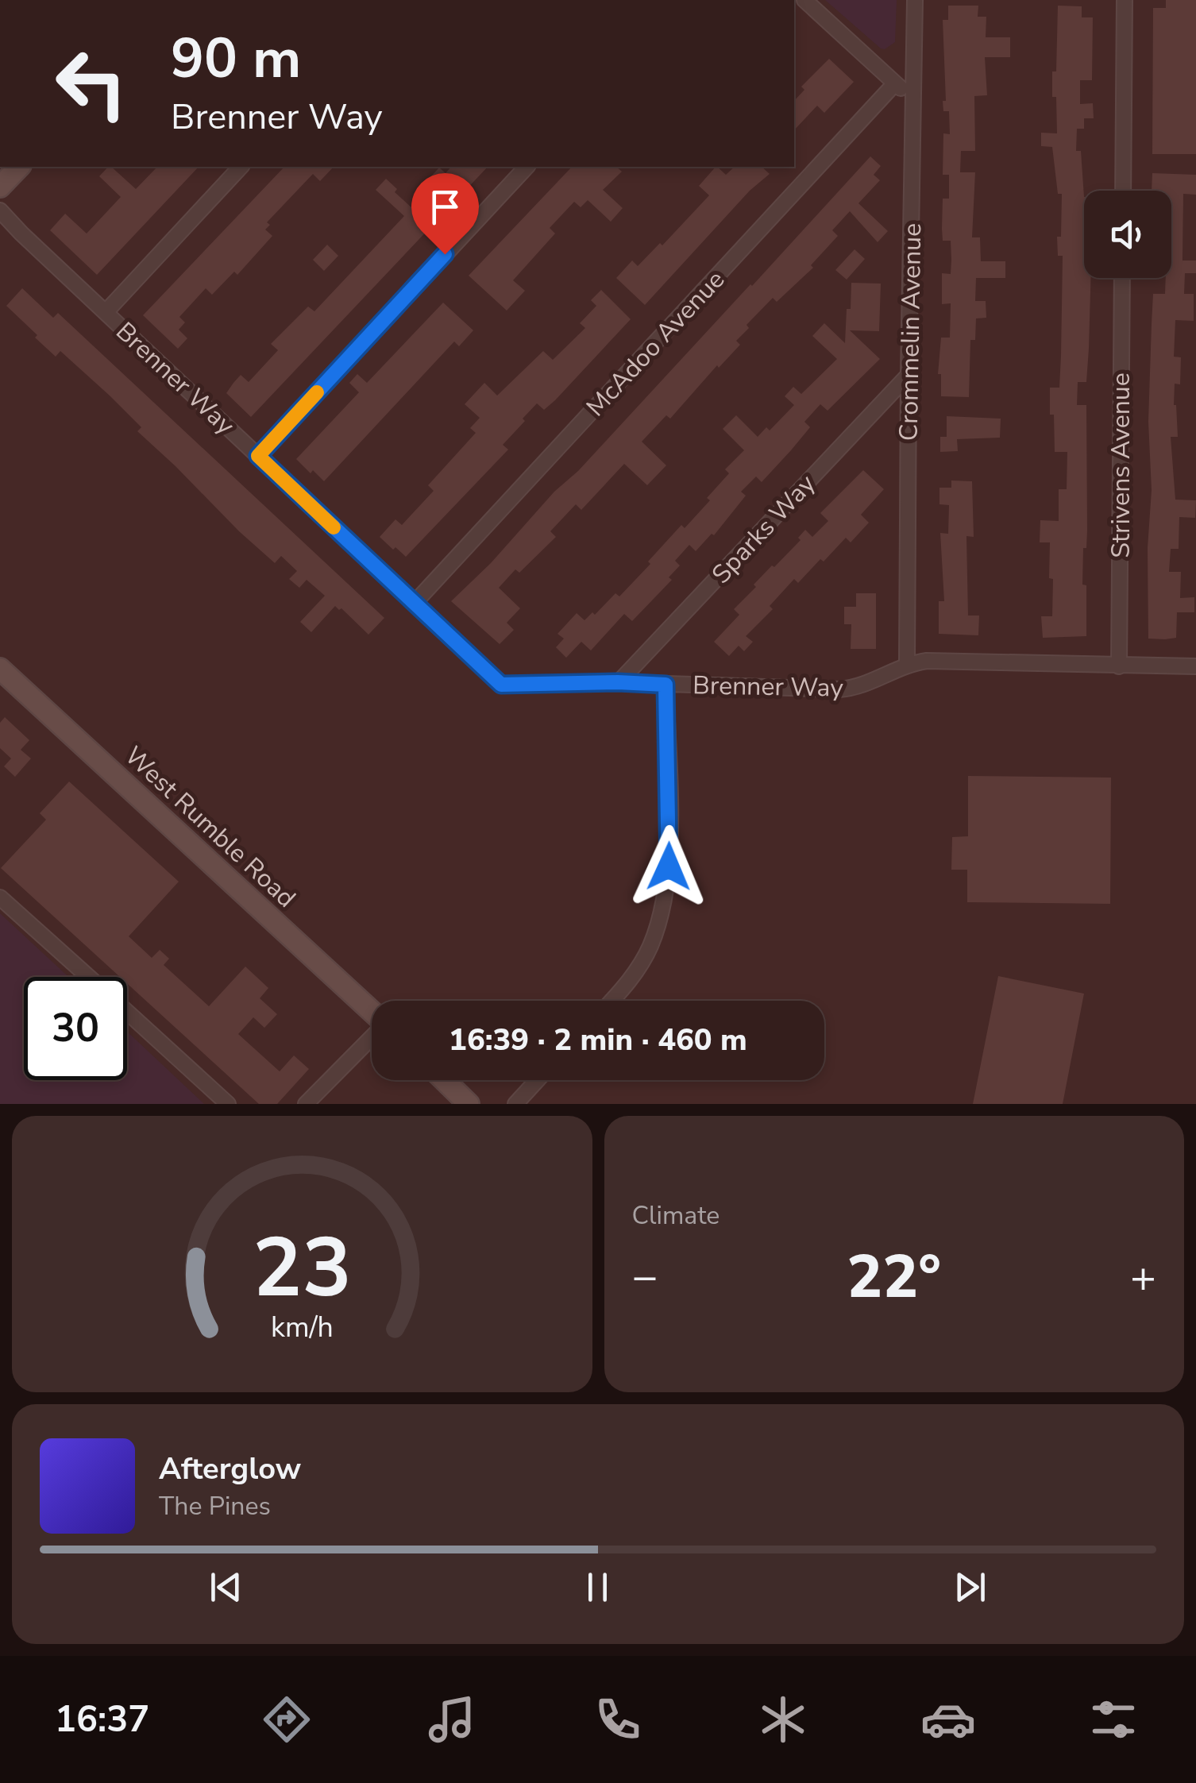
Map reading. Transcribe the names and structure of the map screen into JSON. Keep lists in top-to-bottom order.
{
  "streets": {
    "street": [
      "Crommelin Avenue",
      "McAdoo Avenue",
      "Brenner Way",
      "Strivens Avenue",
      "Sparks Way",
      "West Rumble Road"
    ]
  },
  "crossings": [
    ["Crommelin Avenue", "Brenner Way"],
    ["Crommelin Avenue", "Sparks Way"],
    ["McAdoo Avenue", "Brenner Way"],
    ["Brenner Way", "Strivens Avenue"],
    ["Brenner Way", "Sparks Way"]
  ],
  "page": {
    "turn": ["90 m", "Brenner Way"],
    "limit": "30",
    "trip": "16:39 · 2 min · 460 m",
    "tile": "Climate",
    "heat": ["−", "22°", "+"],
    "song": ["Afterglow", "The Pines"],
    "tabs": "16:37",
    "gauge": ["23", "km/h"]
  }
}
